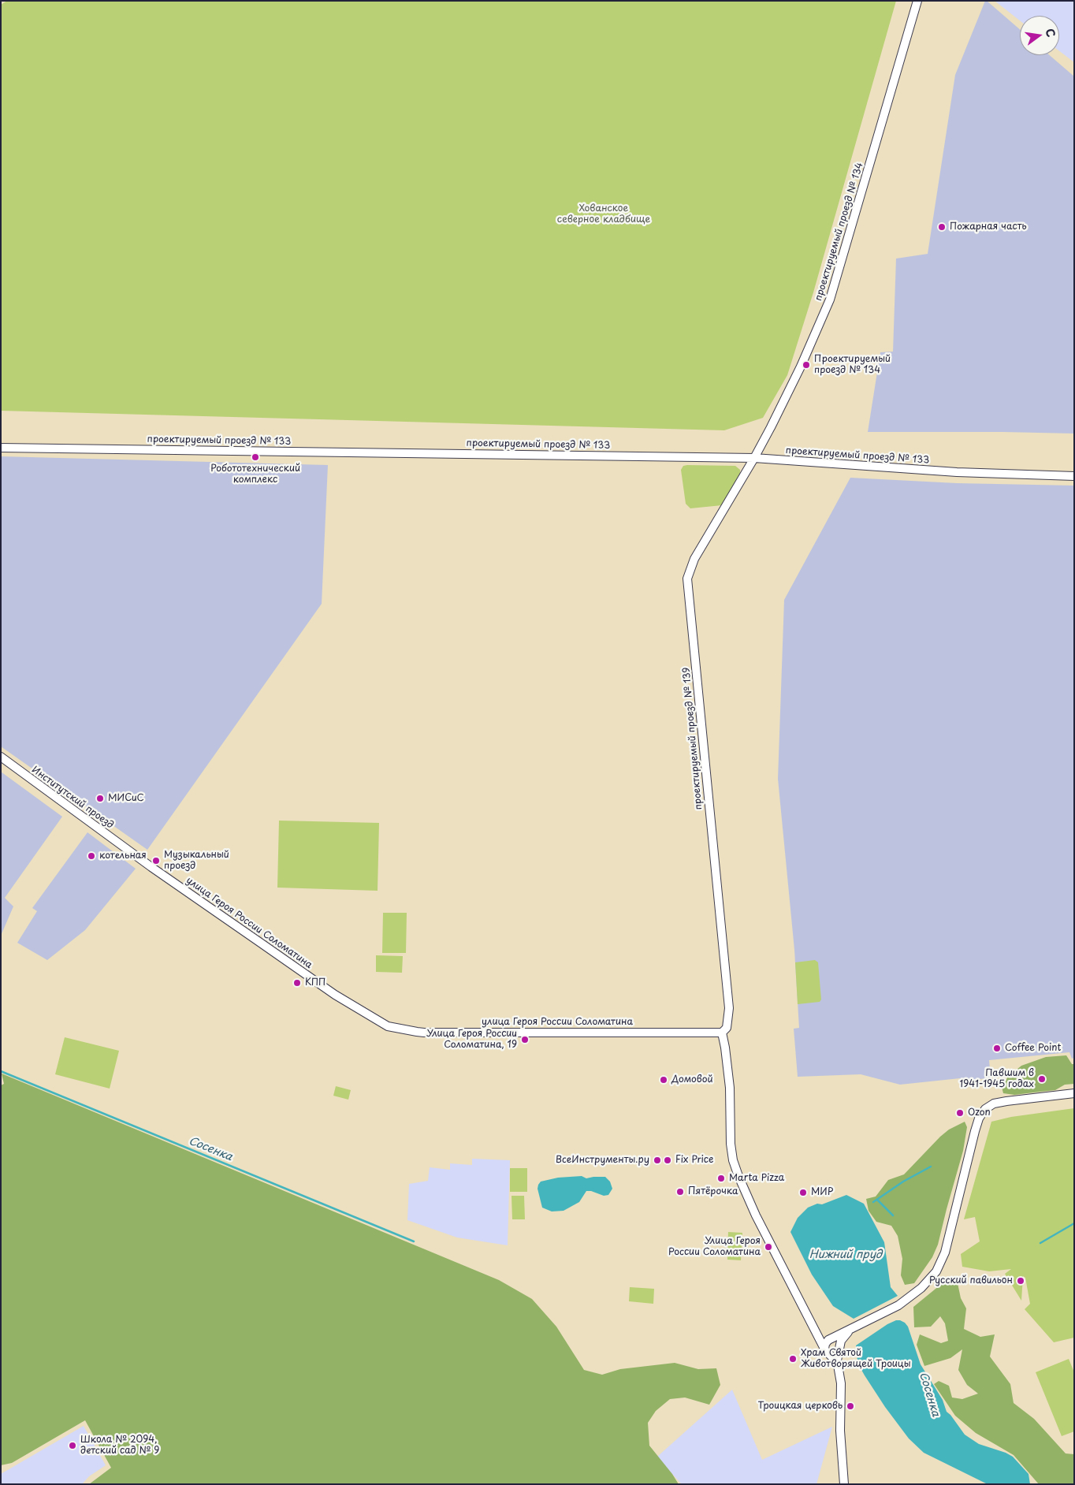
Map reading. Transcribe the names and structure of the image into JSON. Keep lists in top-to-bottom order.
{
  "streets": {
    "street": [
      "проектируемый проезд № 134",
      "проектируемый проезд № 133",
      "проектируемый проезд № 139",
      "Институтский проезд",
      "улица Героя России Соломатина"
    ]
  },
  "crossings": [
    ["проектируемый проезд № 134", "проектируемый проезд № 133"],
    ["проектируемый проезд № 134", "проектируемый проезд № 139"],
    ["проектируемый проезд № 133", "проектируемый проезд № 139"],
    ["проектируемый проезд № 139", "улица Героя России Соломатина"],
    ["Институтский проезд", "улица Героя России Соломатина"]
  ],
  "water": ["Сосенка", "Нижний пруд"],
  "parks": ["Хованское северное кладбище"],
  "places": [
    "Пожарная часть",
    "Проектируемый проезд № 134",
    "Робототехнический комплекс",
    "МИСиС",
    "котельная",
    "Музыкальный проезд",
    "КПП",
    "Улица Героя России Соломатина, 19",
    "Coffee Point",
    "Павшим в 1941-1945 годах",
    "Домовой",
    "Ozon",
    "ВсеИнструменты.ру",
    "Fix Price",
    "Marta Pizza",
    "Пятёрочка",
    "МИР",
    "Улица Героя России Соломатина",
    "Русский павильон",
    "Храм Святой Животворящей Троицы",
    "Троицкая церковь",
    "Школа № 2094, детский сад № 9"
  ],
  "north": "right"
}
